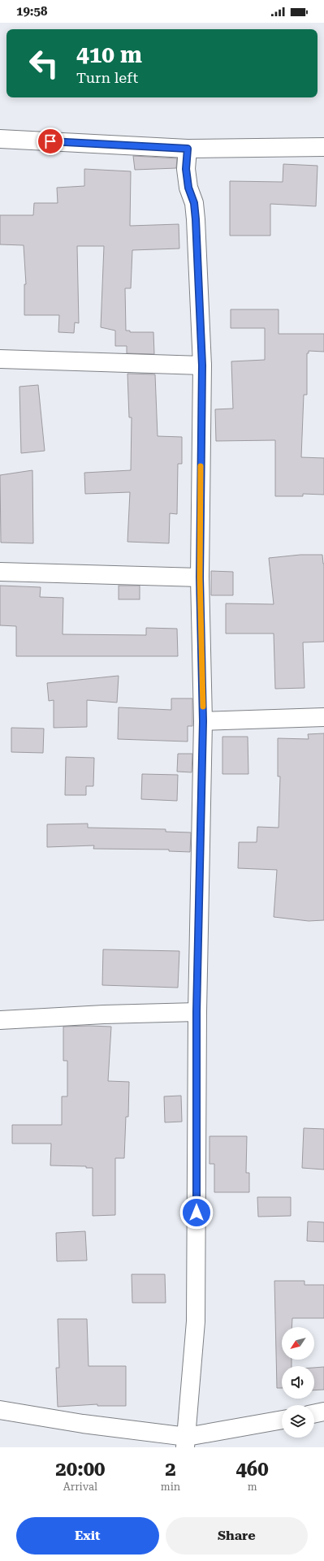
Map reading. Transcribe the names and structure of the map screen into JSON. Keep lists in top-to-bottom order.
{
  "north": "bottom left",
  "page": {
    "status": "19:58",
    "turn": ["410 m", "Turn left"],
    "eta": [
      "20:00",
      "Arrival",
      "2",
      "min",
      "460",
      "m"
    ],
    "buttons": ["Exit", "Share"]
  }
}
